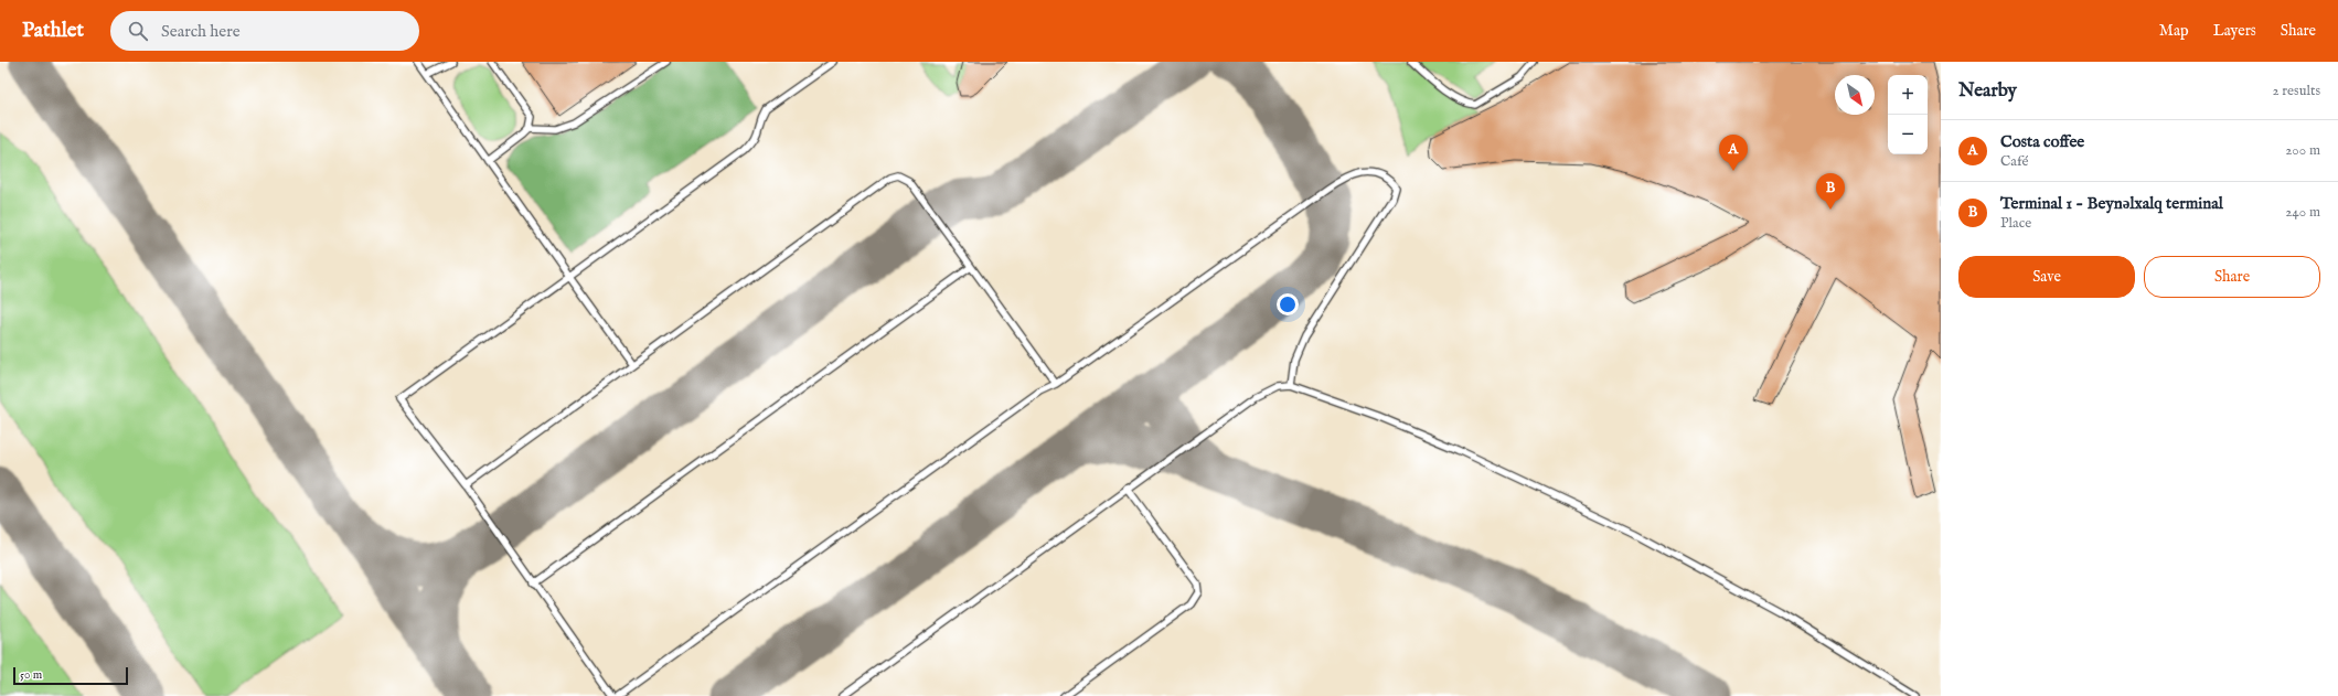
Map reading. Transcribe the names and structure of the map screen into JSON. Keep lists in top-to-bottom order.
{
  "scale_bar": "50 m",
  "north": "bottom right",
  "page": {
    "header": "Pathlet",
    "search": "Search here",
    "nav": ["Map", "Layers", "Share"],
    "heading": ["Nearby", "2 results"],
    "map_buttons": ["+", "−"],
    "list": [
      {
        "mark": "A",
        "name": "Costa coffee",
        "note": "Café",
        "value": "200 m"
      },
      {
        "mark": "B",
        "name": "Terminal 1 - Beynəlxalq terminal",
        "note": "Place",
        "value": "240 m"
      }
    ],
    "pins": ["A", "B"],
    "buttons": ["Save", "Share"],
    "scale": "50 m"
  }
}
